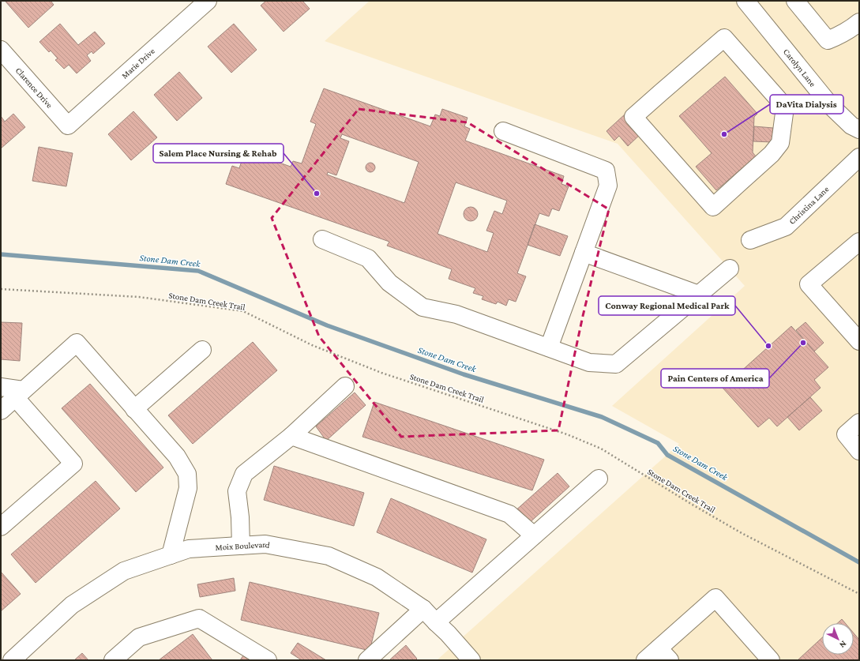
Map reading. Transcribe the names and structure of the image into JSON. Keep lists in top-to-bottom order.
{
  "streets": {
    "street": [
      "Marie Drive",
      "Carolyn Lane",
      "Clarence Drive",
      "Christina Lane",
      "Moix Boulevard"
    ],
    "path": ["Stone Dam Creek Trail"]
  },
  "crossings": [
    ["Marie Drive", "Clarence Drive"]
  ],
  "water": ["Stone Dam Creek"],
  "places": [
    "DaVita Dialysis",
    "Salem Place Nursing & Rehab",
    "Pain Centers of America",
    "Conway Regional Medical Park"
  ],
  "north": "bottom right"
}
